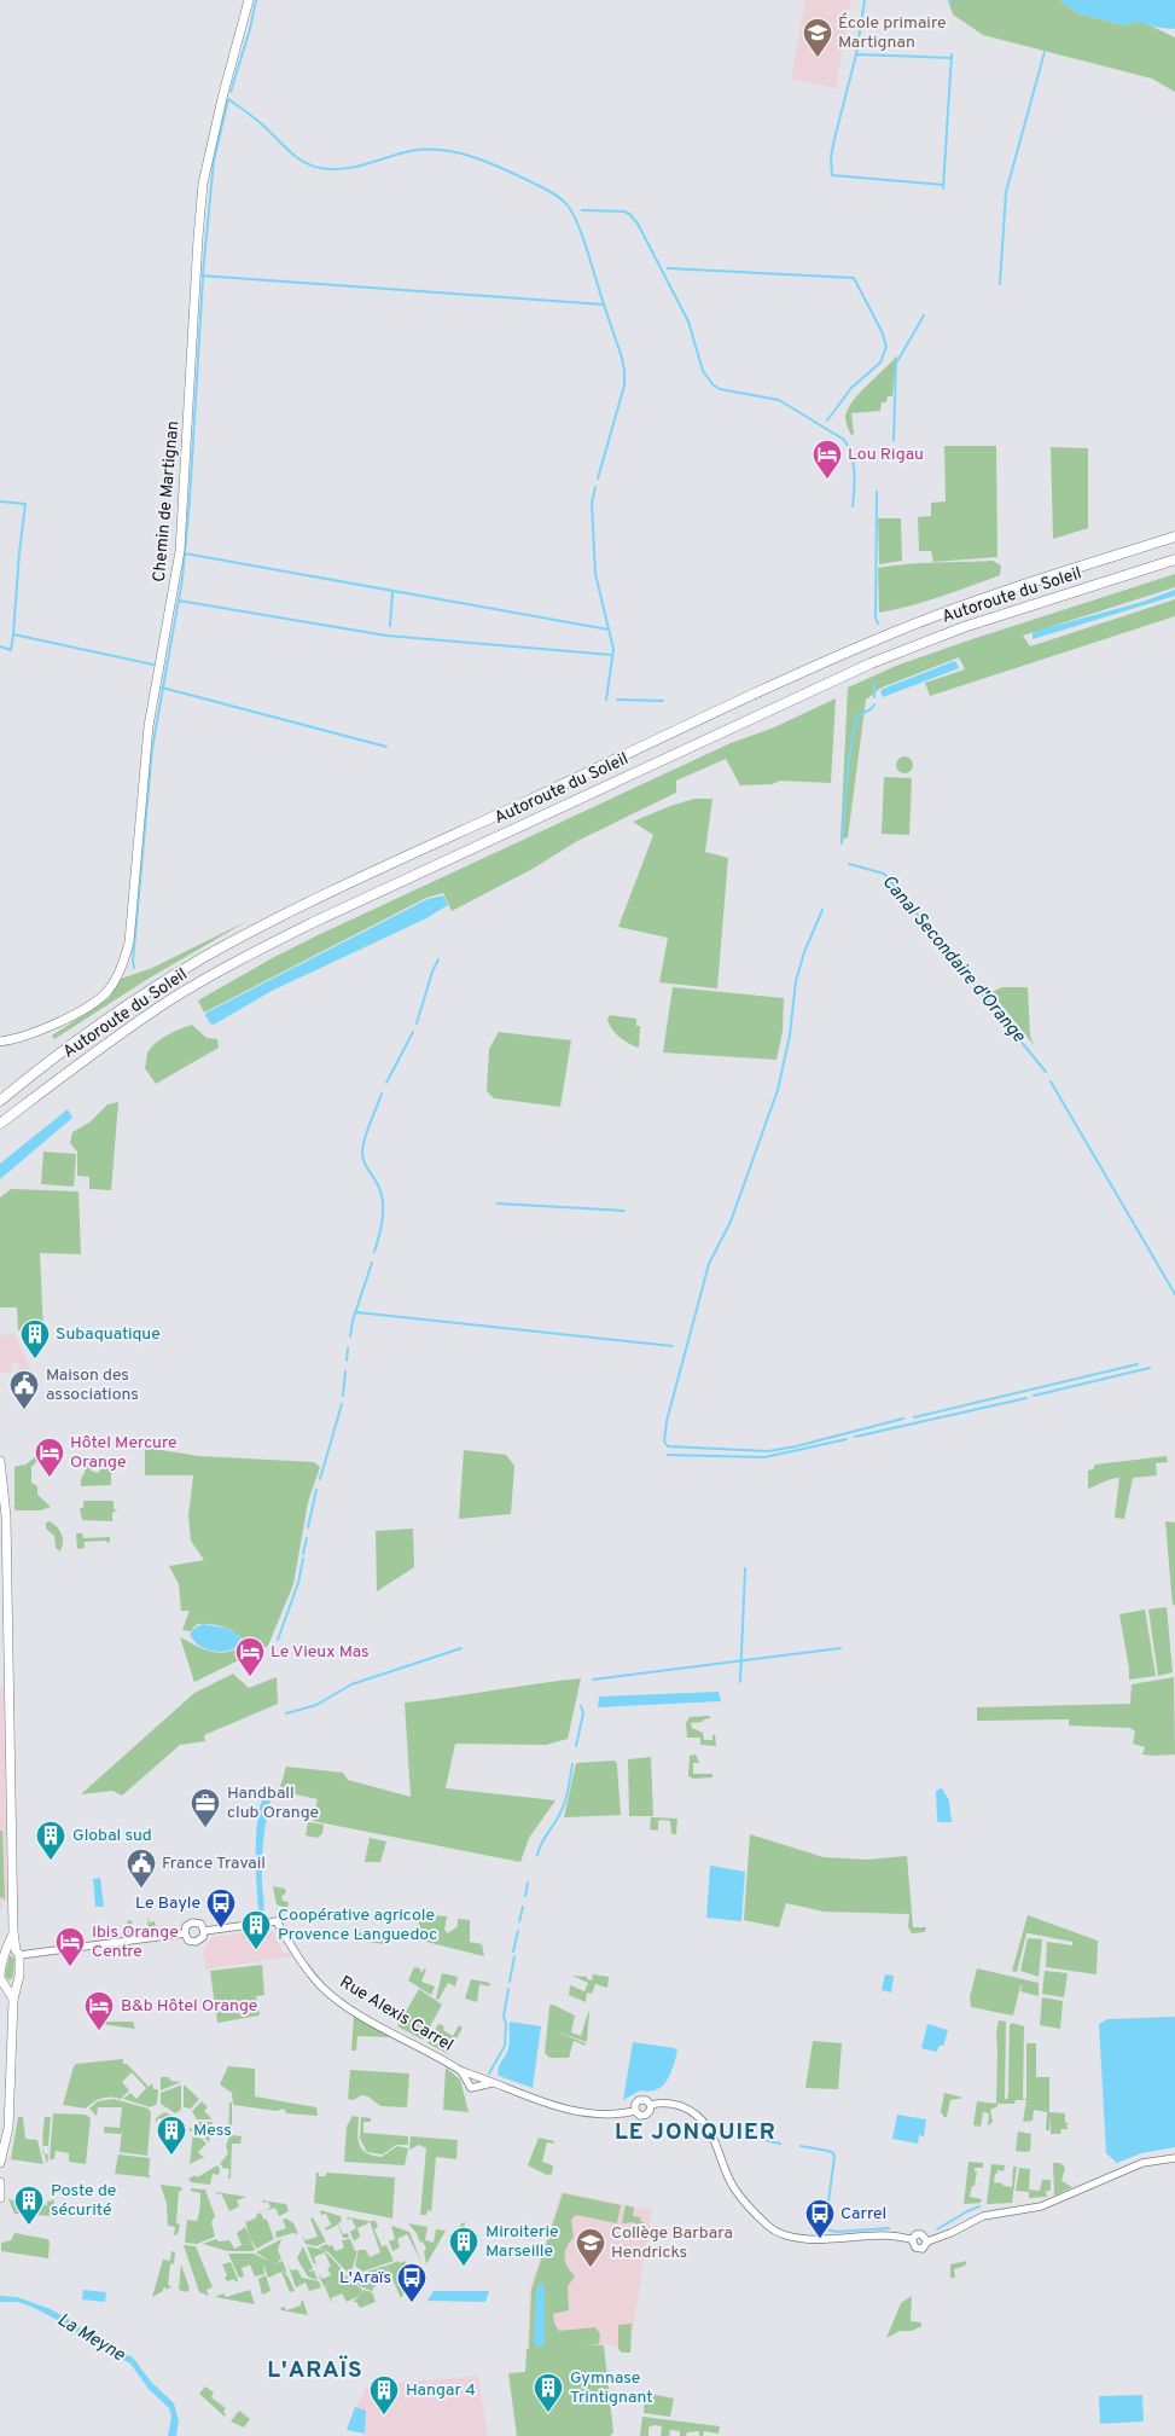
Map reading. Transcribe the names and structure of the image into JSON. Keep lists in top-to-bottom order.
{
  "streets": {
    "highway": ["Autoroute du Soleil"],
    "main road": ["Chemin de Martignan"],
    "street": ["Rue Alexis Carrel"]
  },
  "districts": ["LE JONQUIER", "L'ARAÏS"],
  "water": ["Canal Secondaire d'Orange", "La Meyne"],
  "places": {
    "school or university": ["École primaire Martignan", "Collège Barbara Hendricks"],
    "hotel": [
      "Lou Rigau",
      "Hôtel Mercure Orange",
      "Le Vieux Mas",
      "Ibis Orange Centre",
      "B&b Hôtel Orange"
    ],
    "building": [
      "Subaquatique",
      "Global sud",
      "Coopérative agricole Provence Languedoc",
      "Mess",
      "Poste de sécurité",
      "Miroiterie Marseille",
      "Gymnase Trintignant",
      "Hangar 4"
    ],
    "public building": ["Maison des associations", "France Travail"],
    "office": ["Handball club Orange"],
    "bus stop": ["Le Bayle", "Carrel", "L'Araïs"]
  }
}
